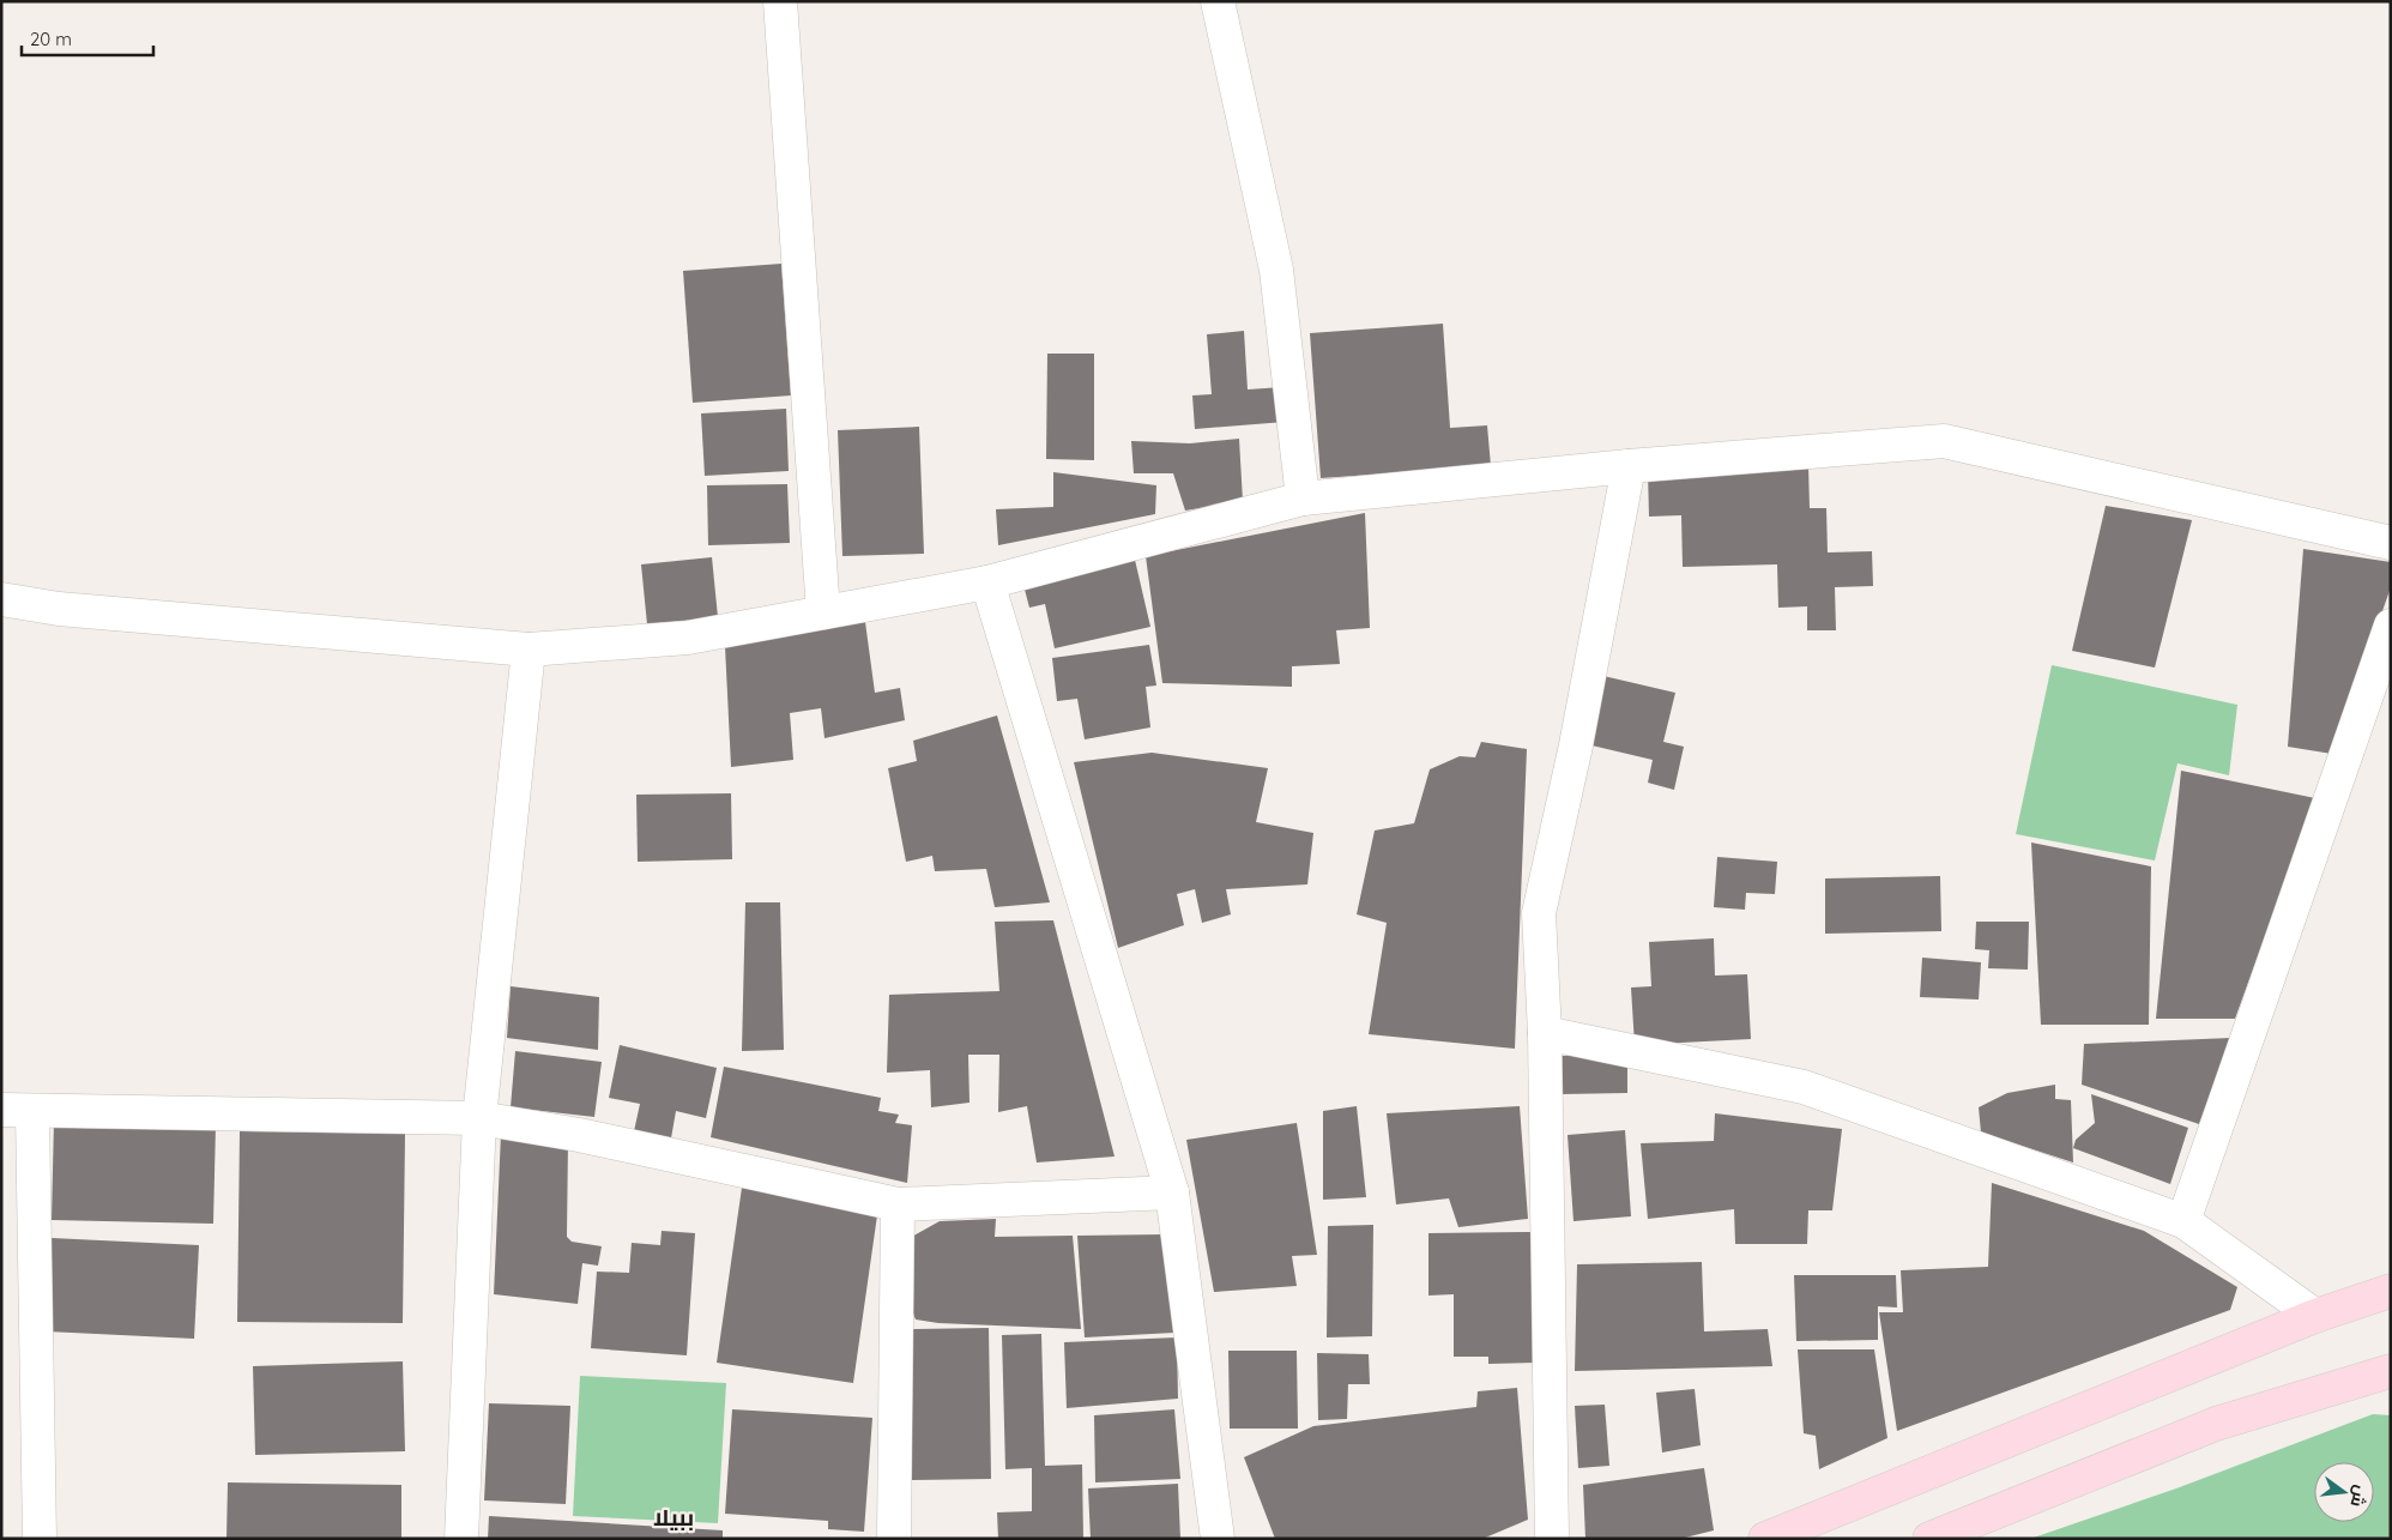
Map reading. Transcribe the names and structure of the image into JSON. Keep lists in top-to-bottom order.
{
  "districts": ["ببيلا"],
  "scale_bar": "20 m",
  "north": "right"
}
